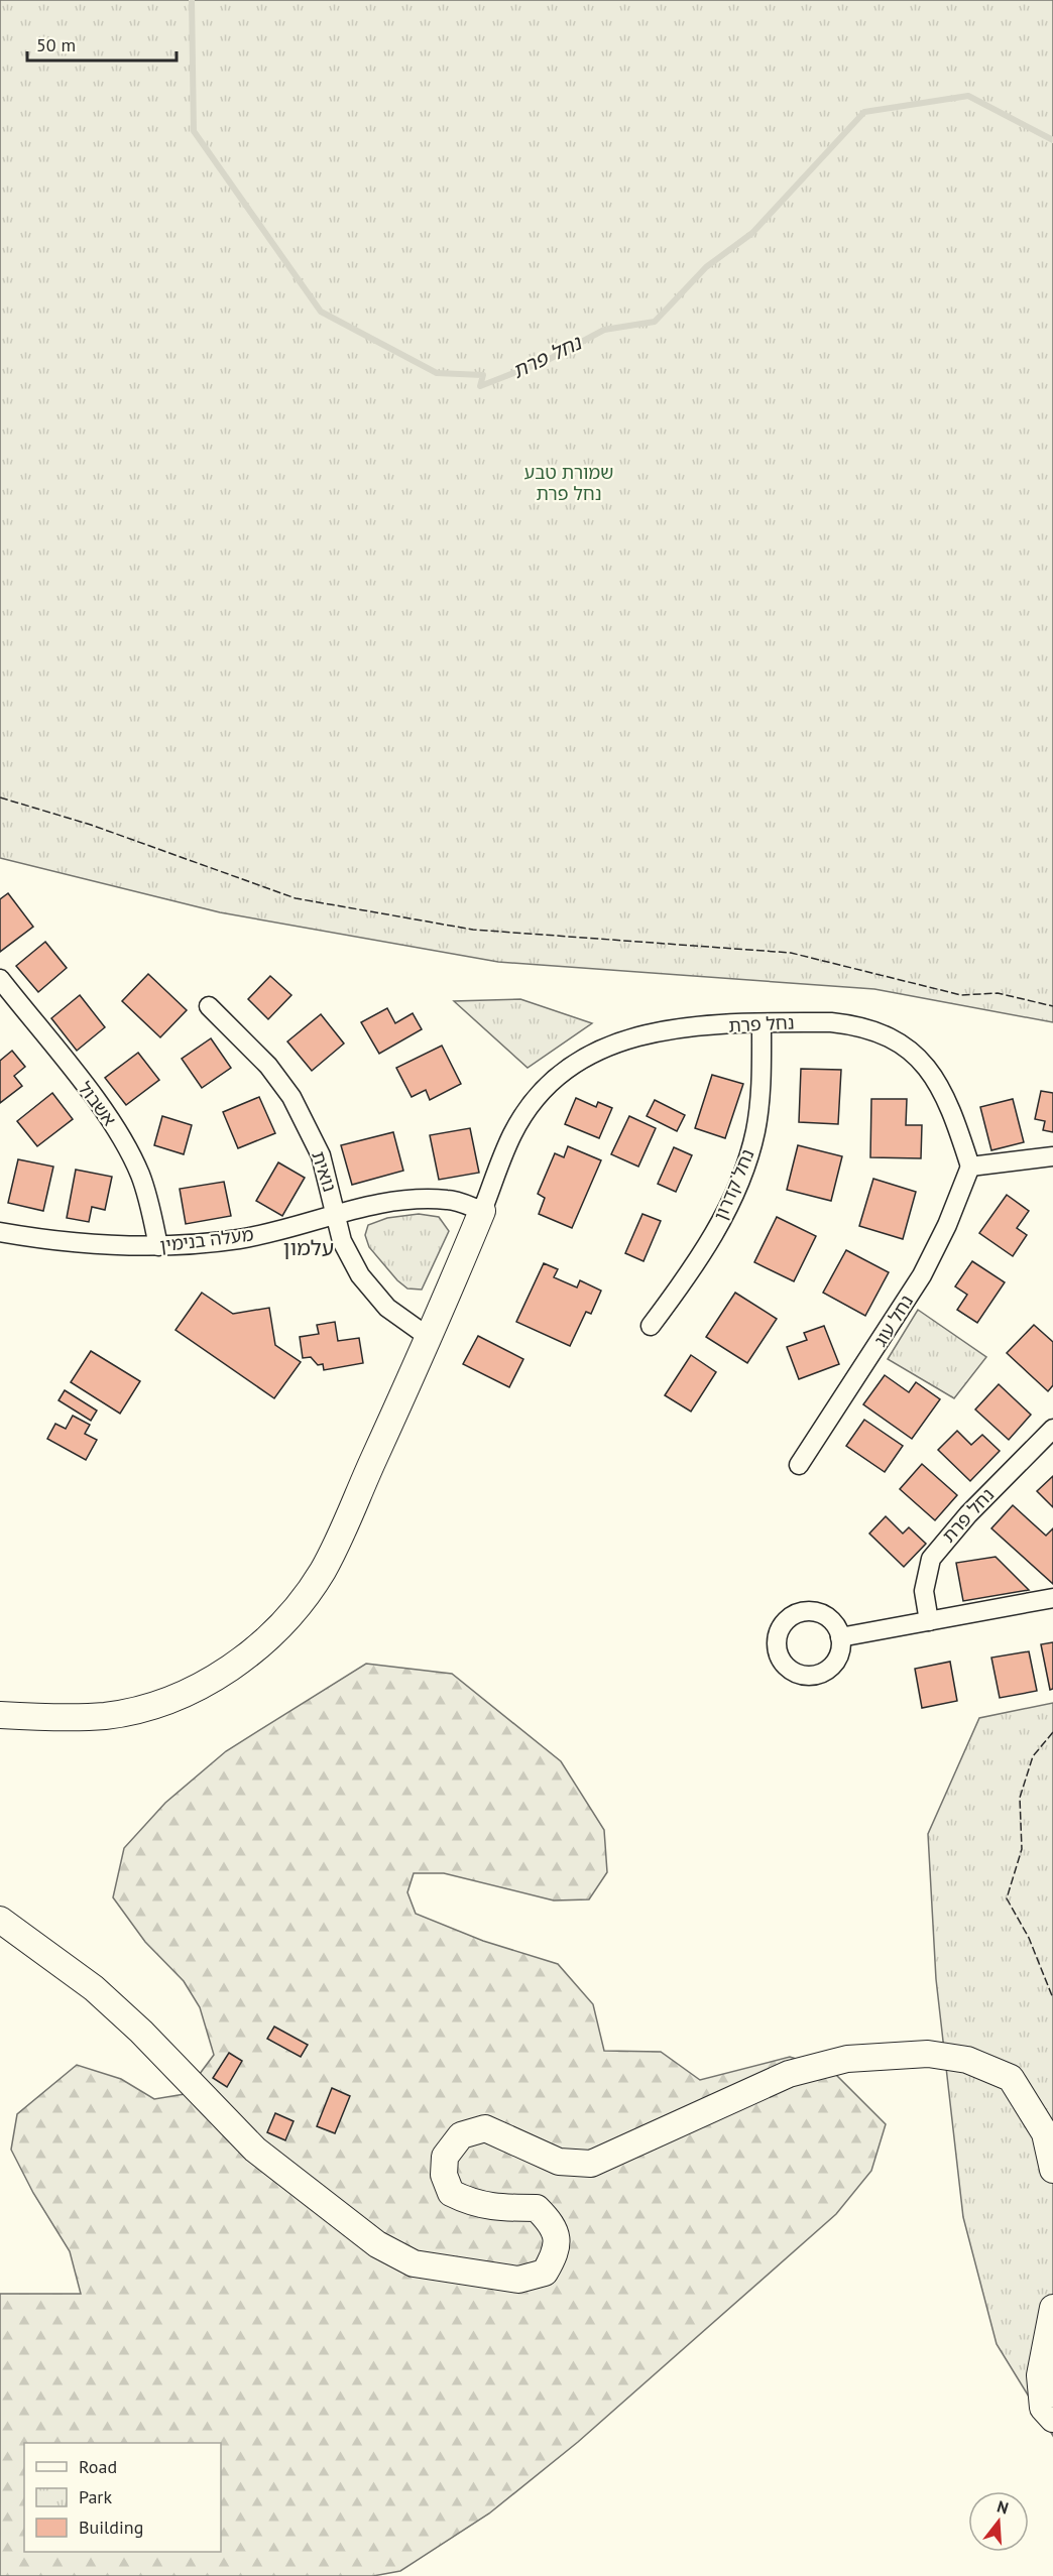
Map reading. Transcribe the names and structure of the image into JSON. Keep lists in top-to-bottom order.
{
  "streets": {
    "street": [
      "נחל פרת",
      "אשבול",
      "נואית",
      "נחל קדרון",
      "מעלה בנימין",
      "נחל עוג"
    ]
  },
  "crossings": [
    ["נחל פרת", "נחל קדרון"],
    ["נחל פרת", "מעלה בנימין"],
    ["נחל פרת", "נחל עוג"],
    ["אשבול", "מעלה בנימין"],
    ["נואית", "מעלה בנימין"]
  ],
  "districts": ["עלמון"],
  "water": ["נחל פרת"],
  "parks": ["שמורת טבע נחל פרת"],
  "legend": ["Road", "Park", "Building"],
  "scale_bar": "50 m",
  "north": "top"
}
